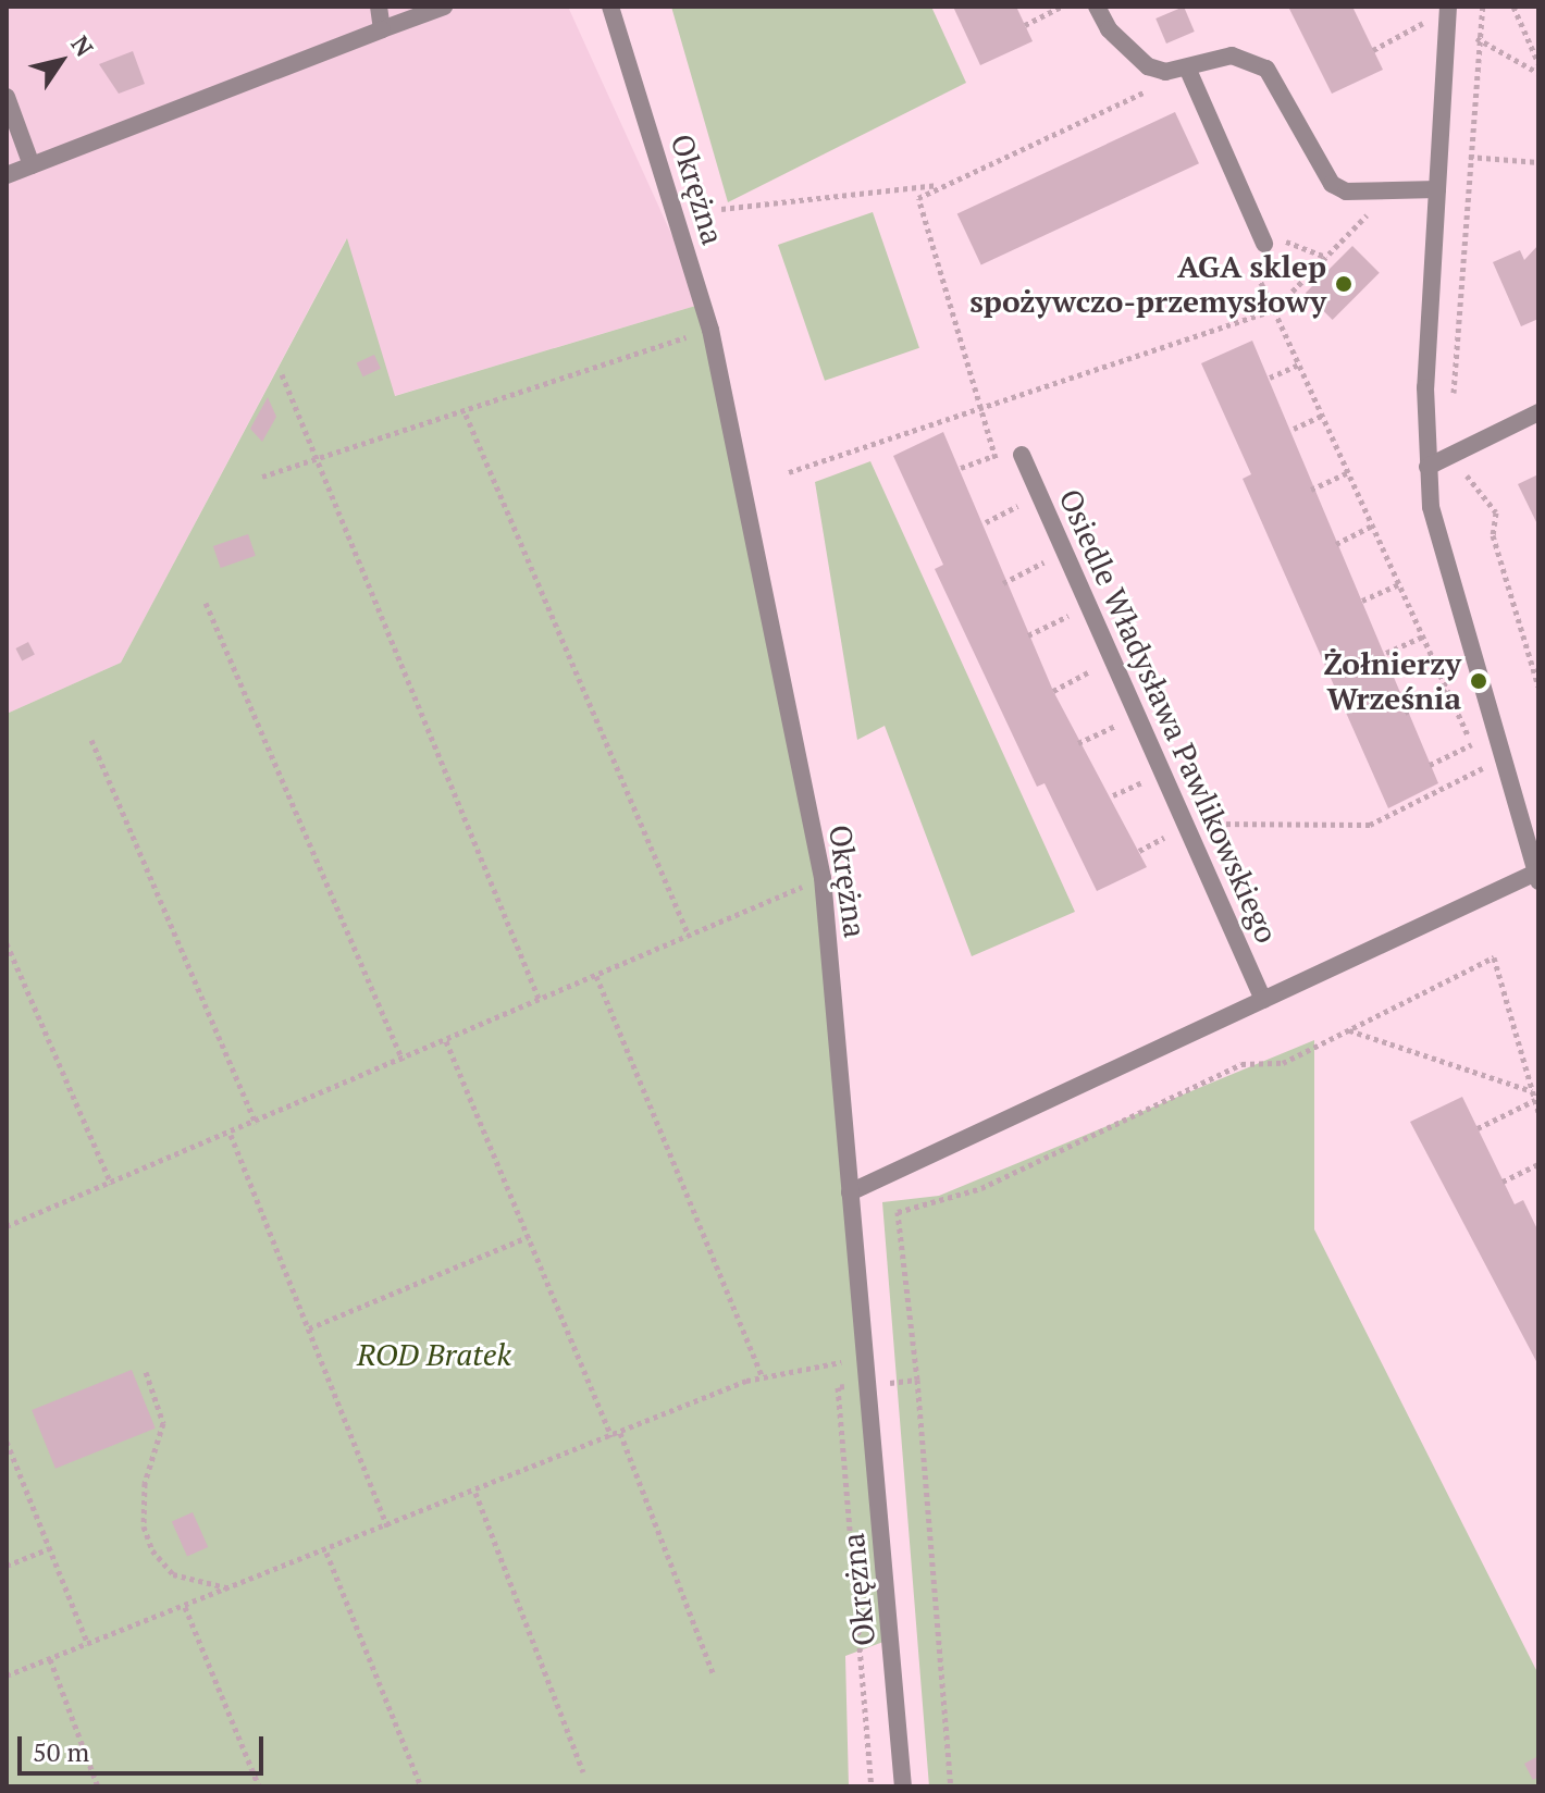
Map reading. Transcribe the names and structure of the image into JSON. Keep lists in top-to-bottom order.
{
  "streets": {
    "street": ["Okrężna", "Osiedle Władysława Pawlikowskiego"]
  },
  "parks": ["ROD Bratek"],
  "places": ["AGA sklep spożywczo-przemysłowy", "Żołnierzy Września"],
  "scale_bar": "50 m",
  "north": "top right"
}
